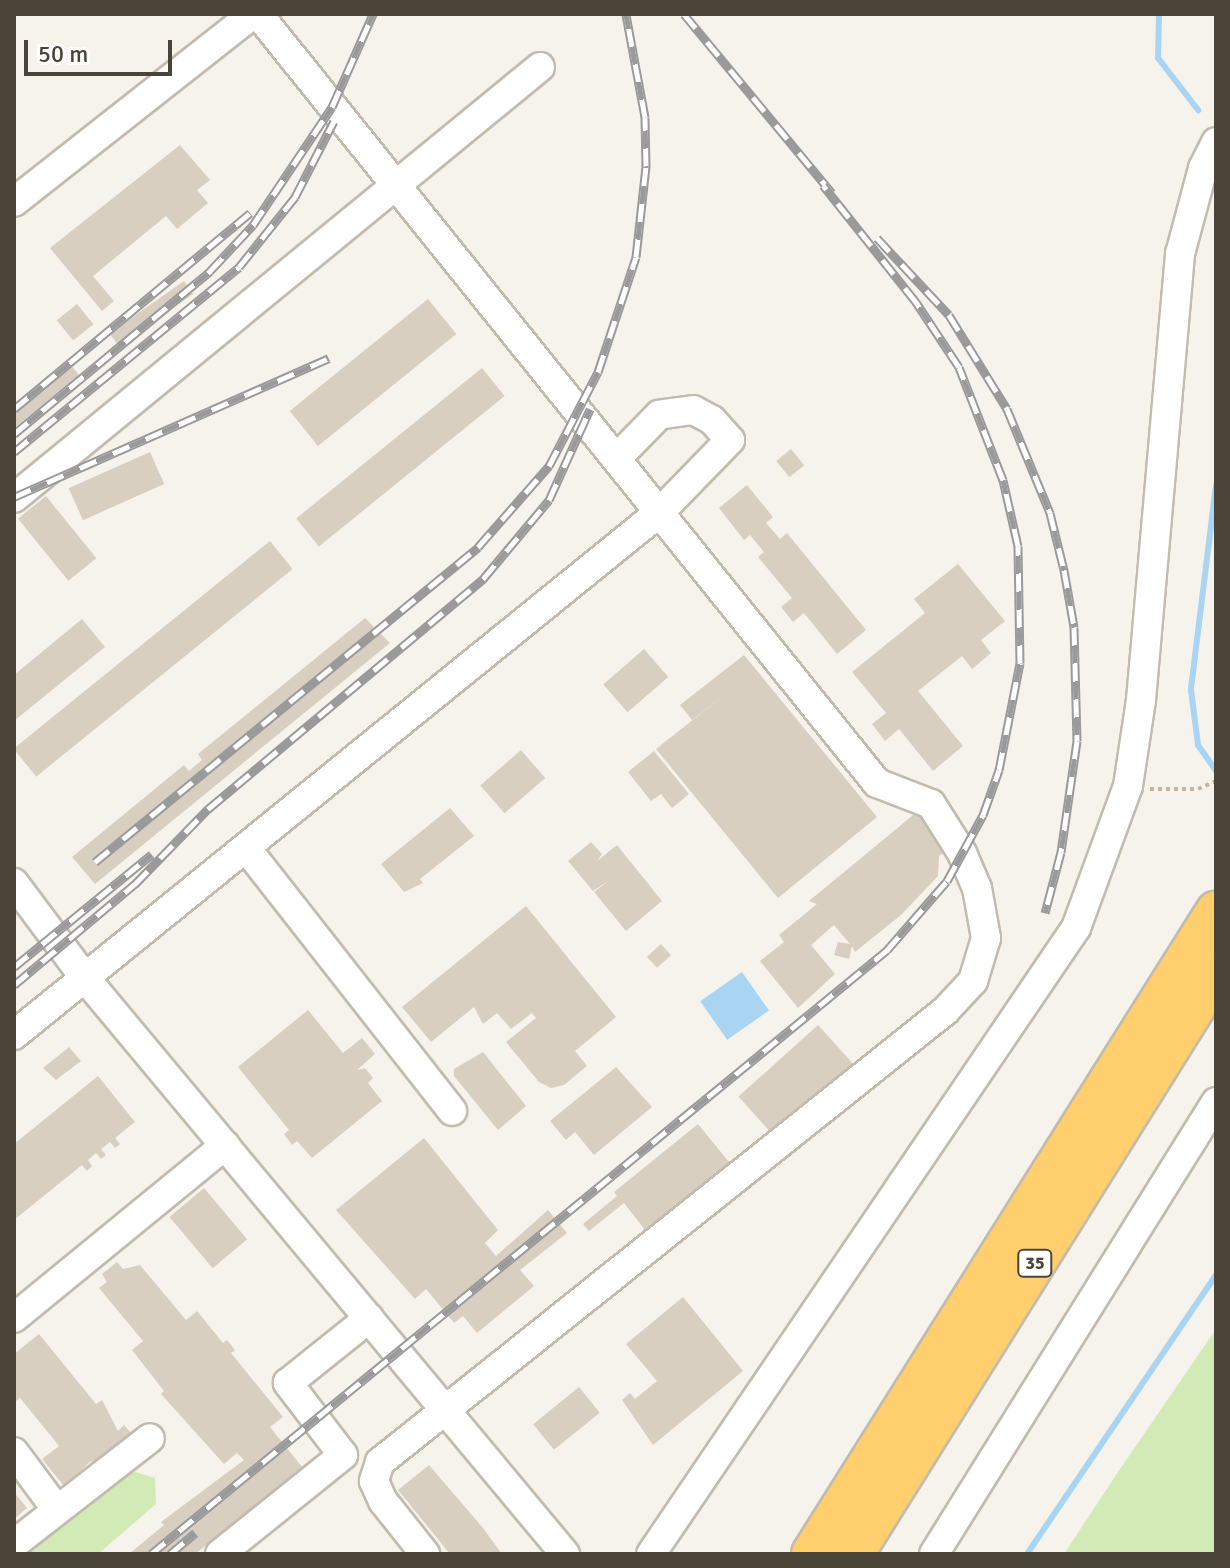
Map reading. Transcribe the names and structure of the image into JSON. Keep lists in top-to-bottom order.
{
  "streets": {
    "highway": ["35"]
  },
  "scale_bar": "50 m"
}
